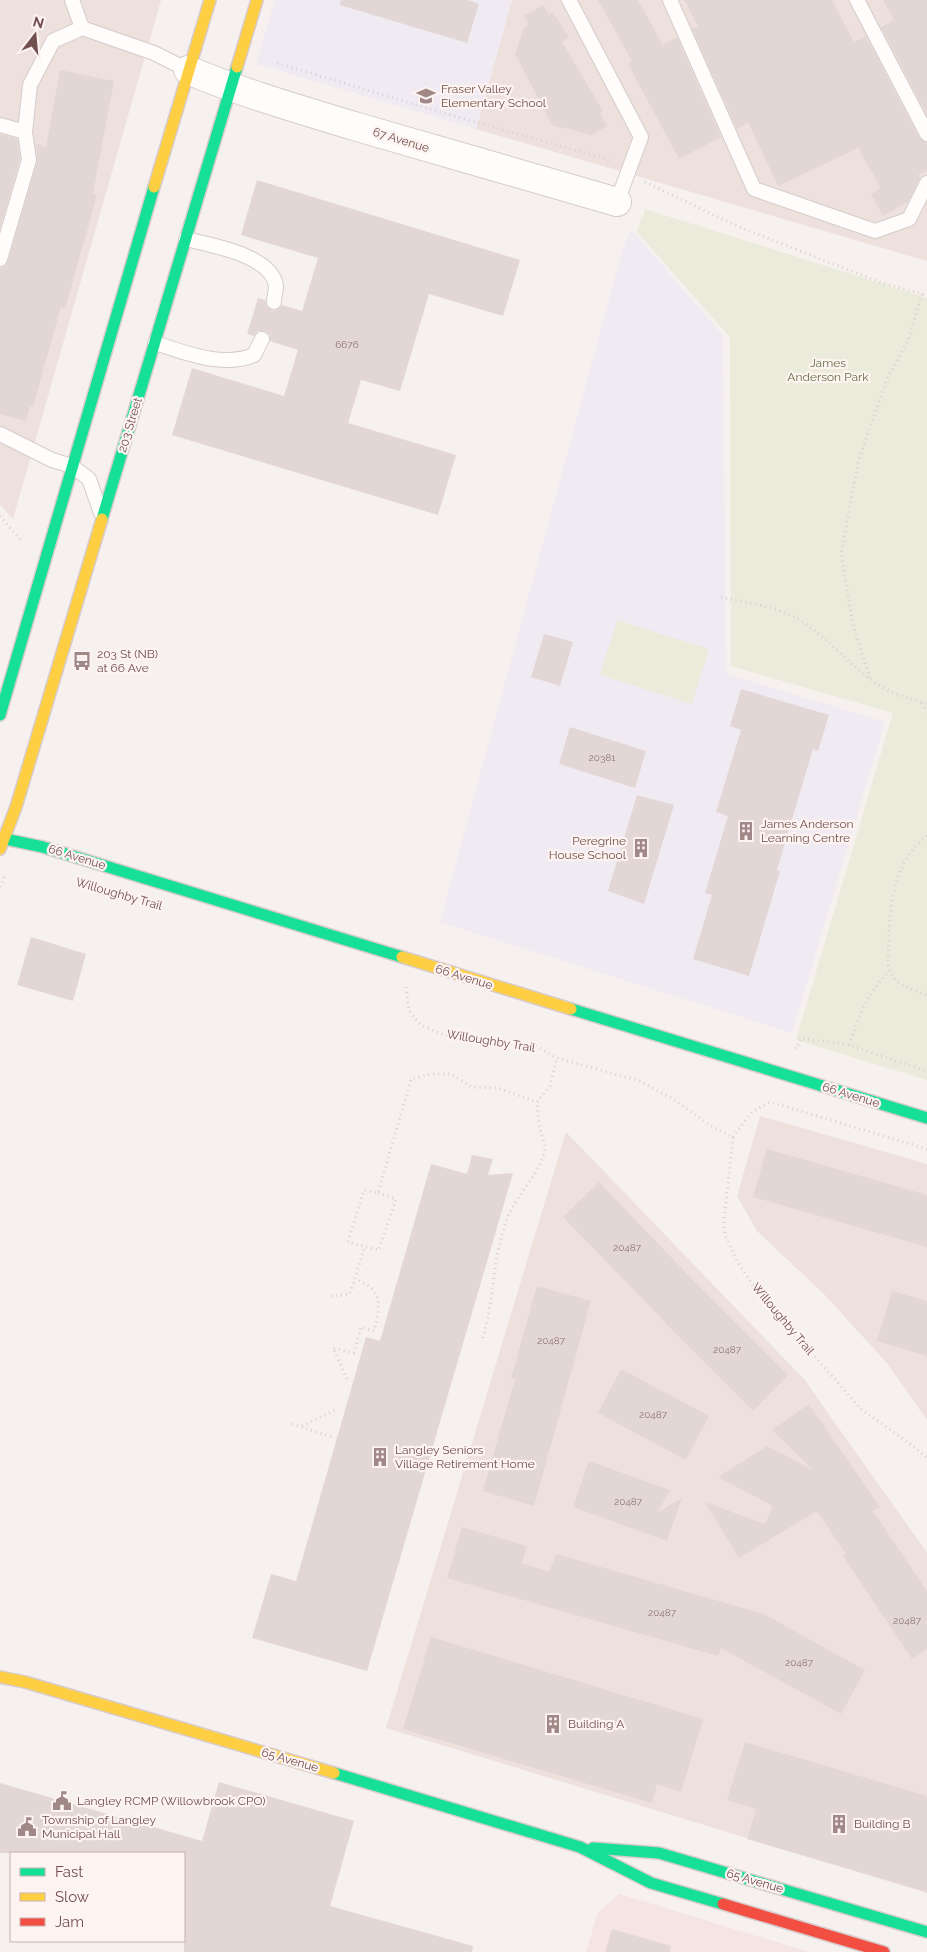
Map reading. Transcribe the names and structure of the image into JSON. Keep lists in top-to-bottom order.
{
  "streets": {
    "street": [
      "67 Avenue",
      "203 Street",
      "66 Avenue",
      "65 Avenue"
    ],
    "path": ["Willoughby Trail"]
  },
  "crossings": [
    ["67 Avenue", "203 Street"],
    ["203 Street", "66 Avenue"]
  ],
  "parks": ["James Anderson Park"],
  "places": {
    "school or university": ["Fraser Valley Elementary School"],
    "bus stop": ["203 St (NB) at 66 Ave"],
    "building": [
      "James Anderson Learning Centre",
      "Peregrine House School",
      "Langley Seniors Village Retirement Home",
      "Building A",
      "Building B"
    ],
    "public building": ["Langley RCMP (Willowbrook CPO)", "Township of Langley Municipal Hall"]
  },
  "house_numbers": [
    "6676",
    "20381",
    "20487",
    "20487",
    "20487",
    "20487",
    "20487",
    "20487",
    "20487",
    "20487"
  ],
  "legend": ["Fast", "Slow", "Jam"],
  "north": "top"
}
